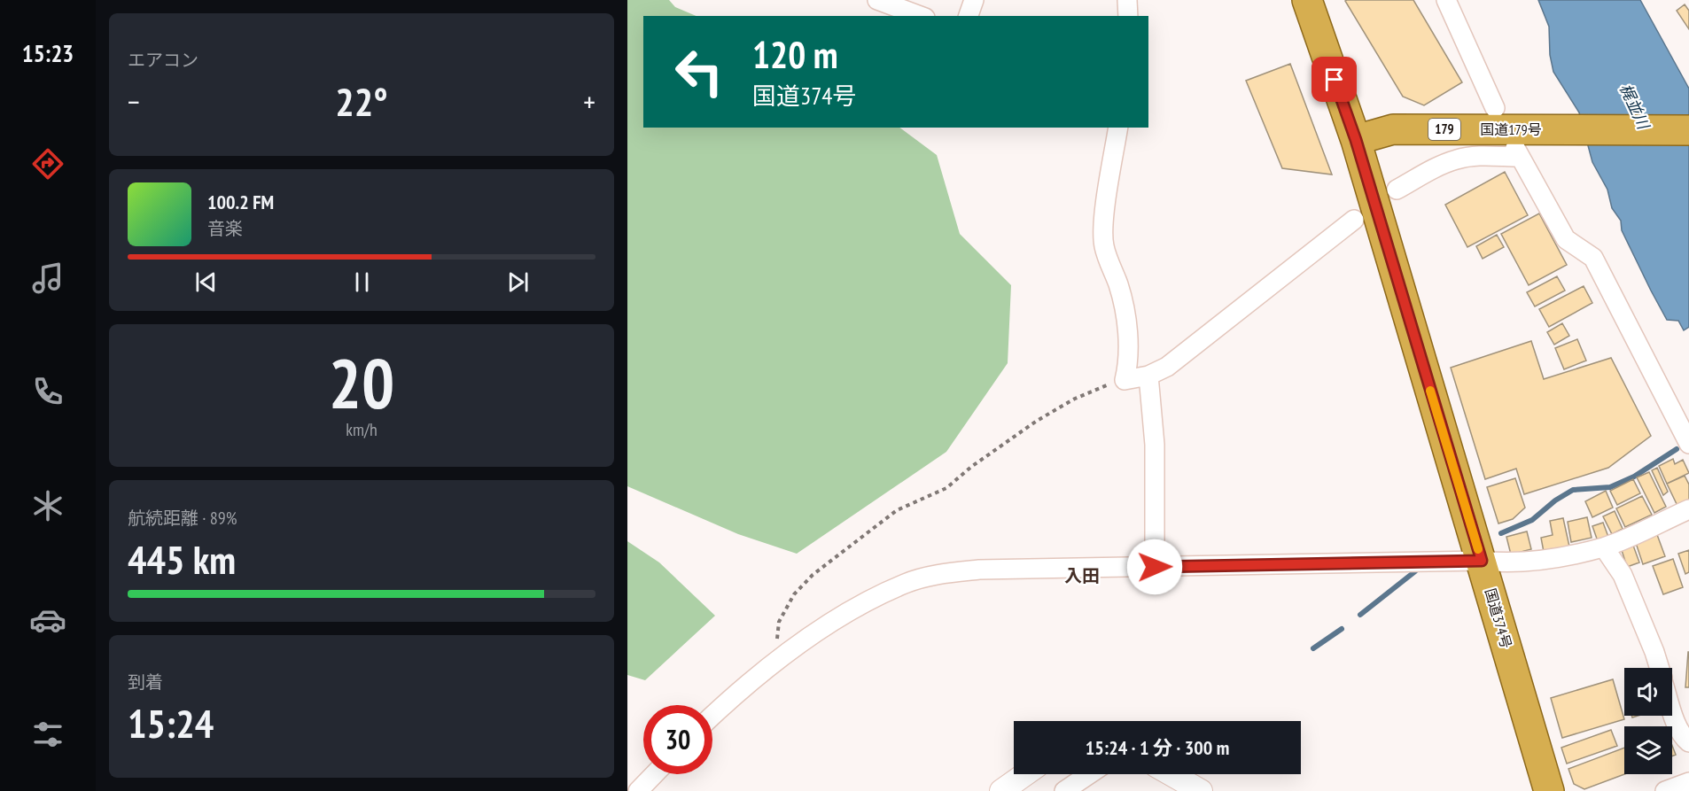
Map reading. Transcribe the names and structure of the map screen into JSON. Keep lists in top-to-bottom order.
{
  "streets": {
    "highway": ["179", "国道179号", "国道374号"]
  },
  "crossings": [
    ["国道179号", "国道374号"]
  ],
  "districts": ["入田"],
  "water": ["梶並川"],
  "page": {
    "tabs": "15:23",
    "tile": [
      "エアコン",
      ["20", "km/h"],
      ["航続距離 · 89%", "445 km"],
      ["到着", "15:24"]
    ],
    "turn": ["120 m", "国道374号"],
    "heat": ["−", "22°", "+"],
    "song": ["100.2 FM", "音楽"],
    "limit": "30",
    "trip": "15:24 · 1 分 · 300 m"
  }
}
